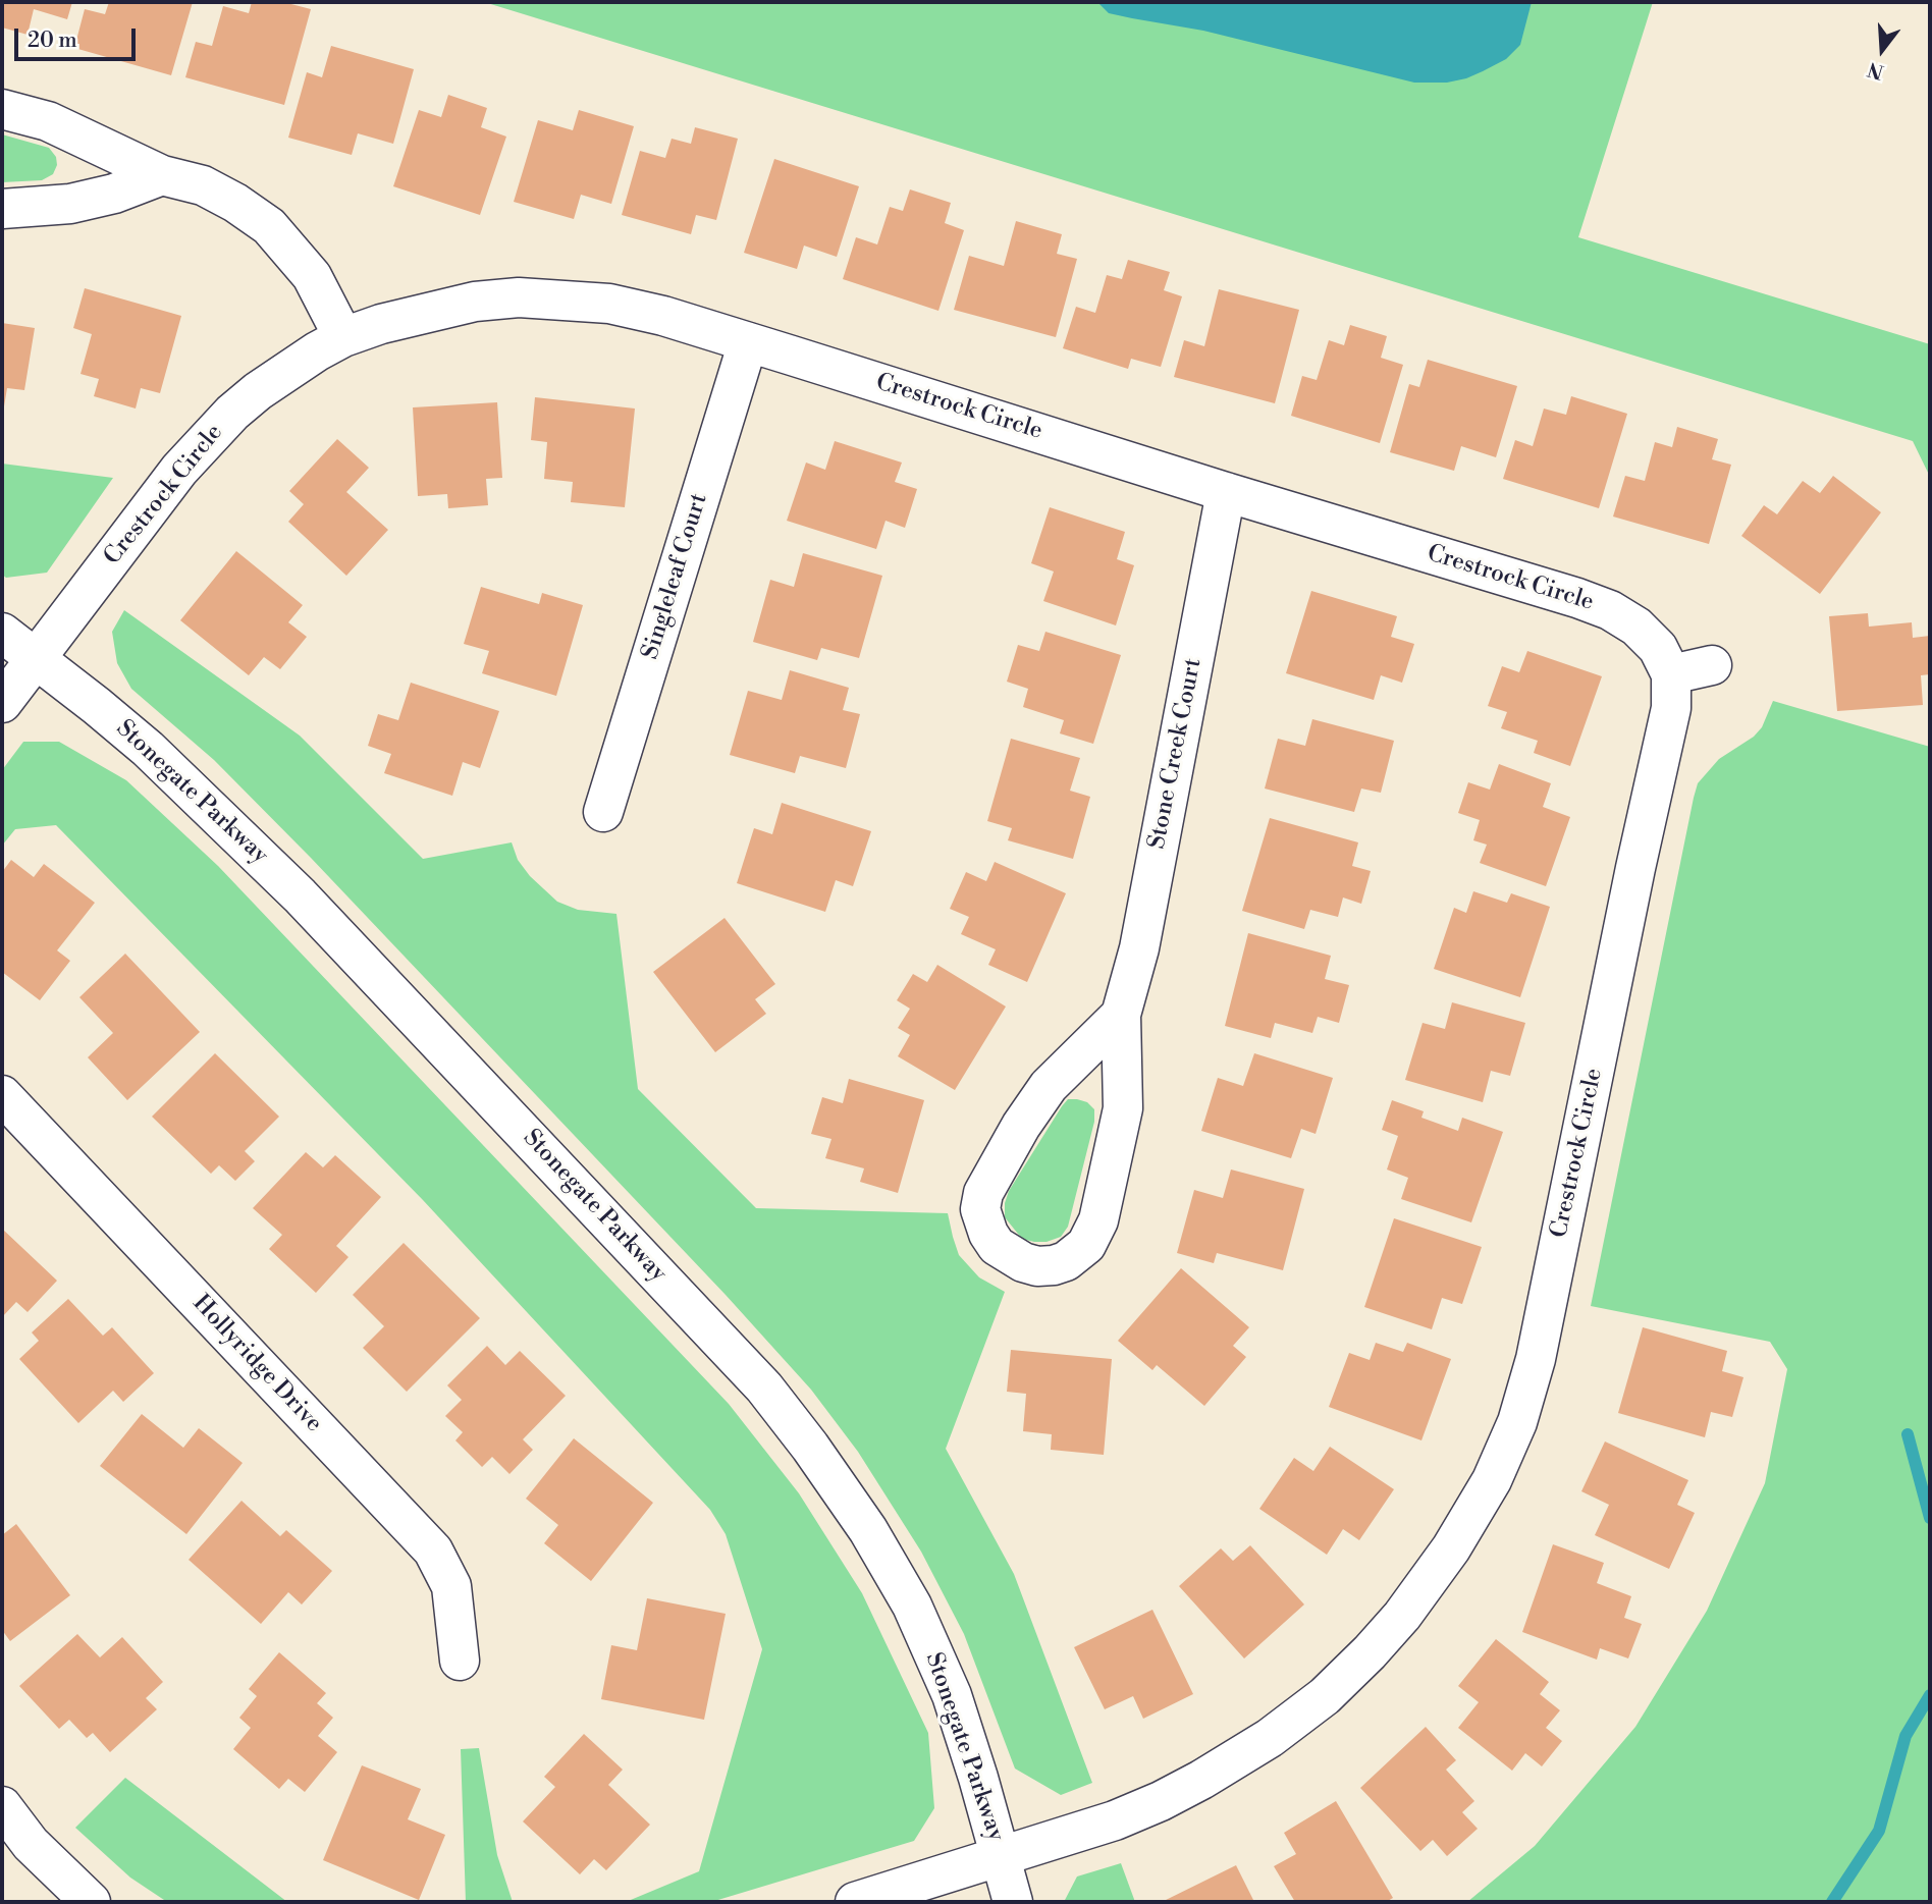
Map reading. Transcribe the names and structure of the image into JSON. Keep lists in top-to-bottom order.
{
  "streets": {
    "street": [
      "Crestrock Circle",
      "Singleleaf Court",
      "Stone Creek Court",
      "Stonegate Parkway",
      "Hollyridge Drive"
    ]
  },
  "crossings": [
    ["Crestrock Circle", "Singleleaf Court"],
    ["Crestrock Circle", "Stone Creek Court"],
    ["Crestrock Circle", "Stonegate Parkway"]
  ],
  "scale_bar": "20 m",
  "north": "bottom"
}
